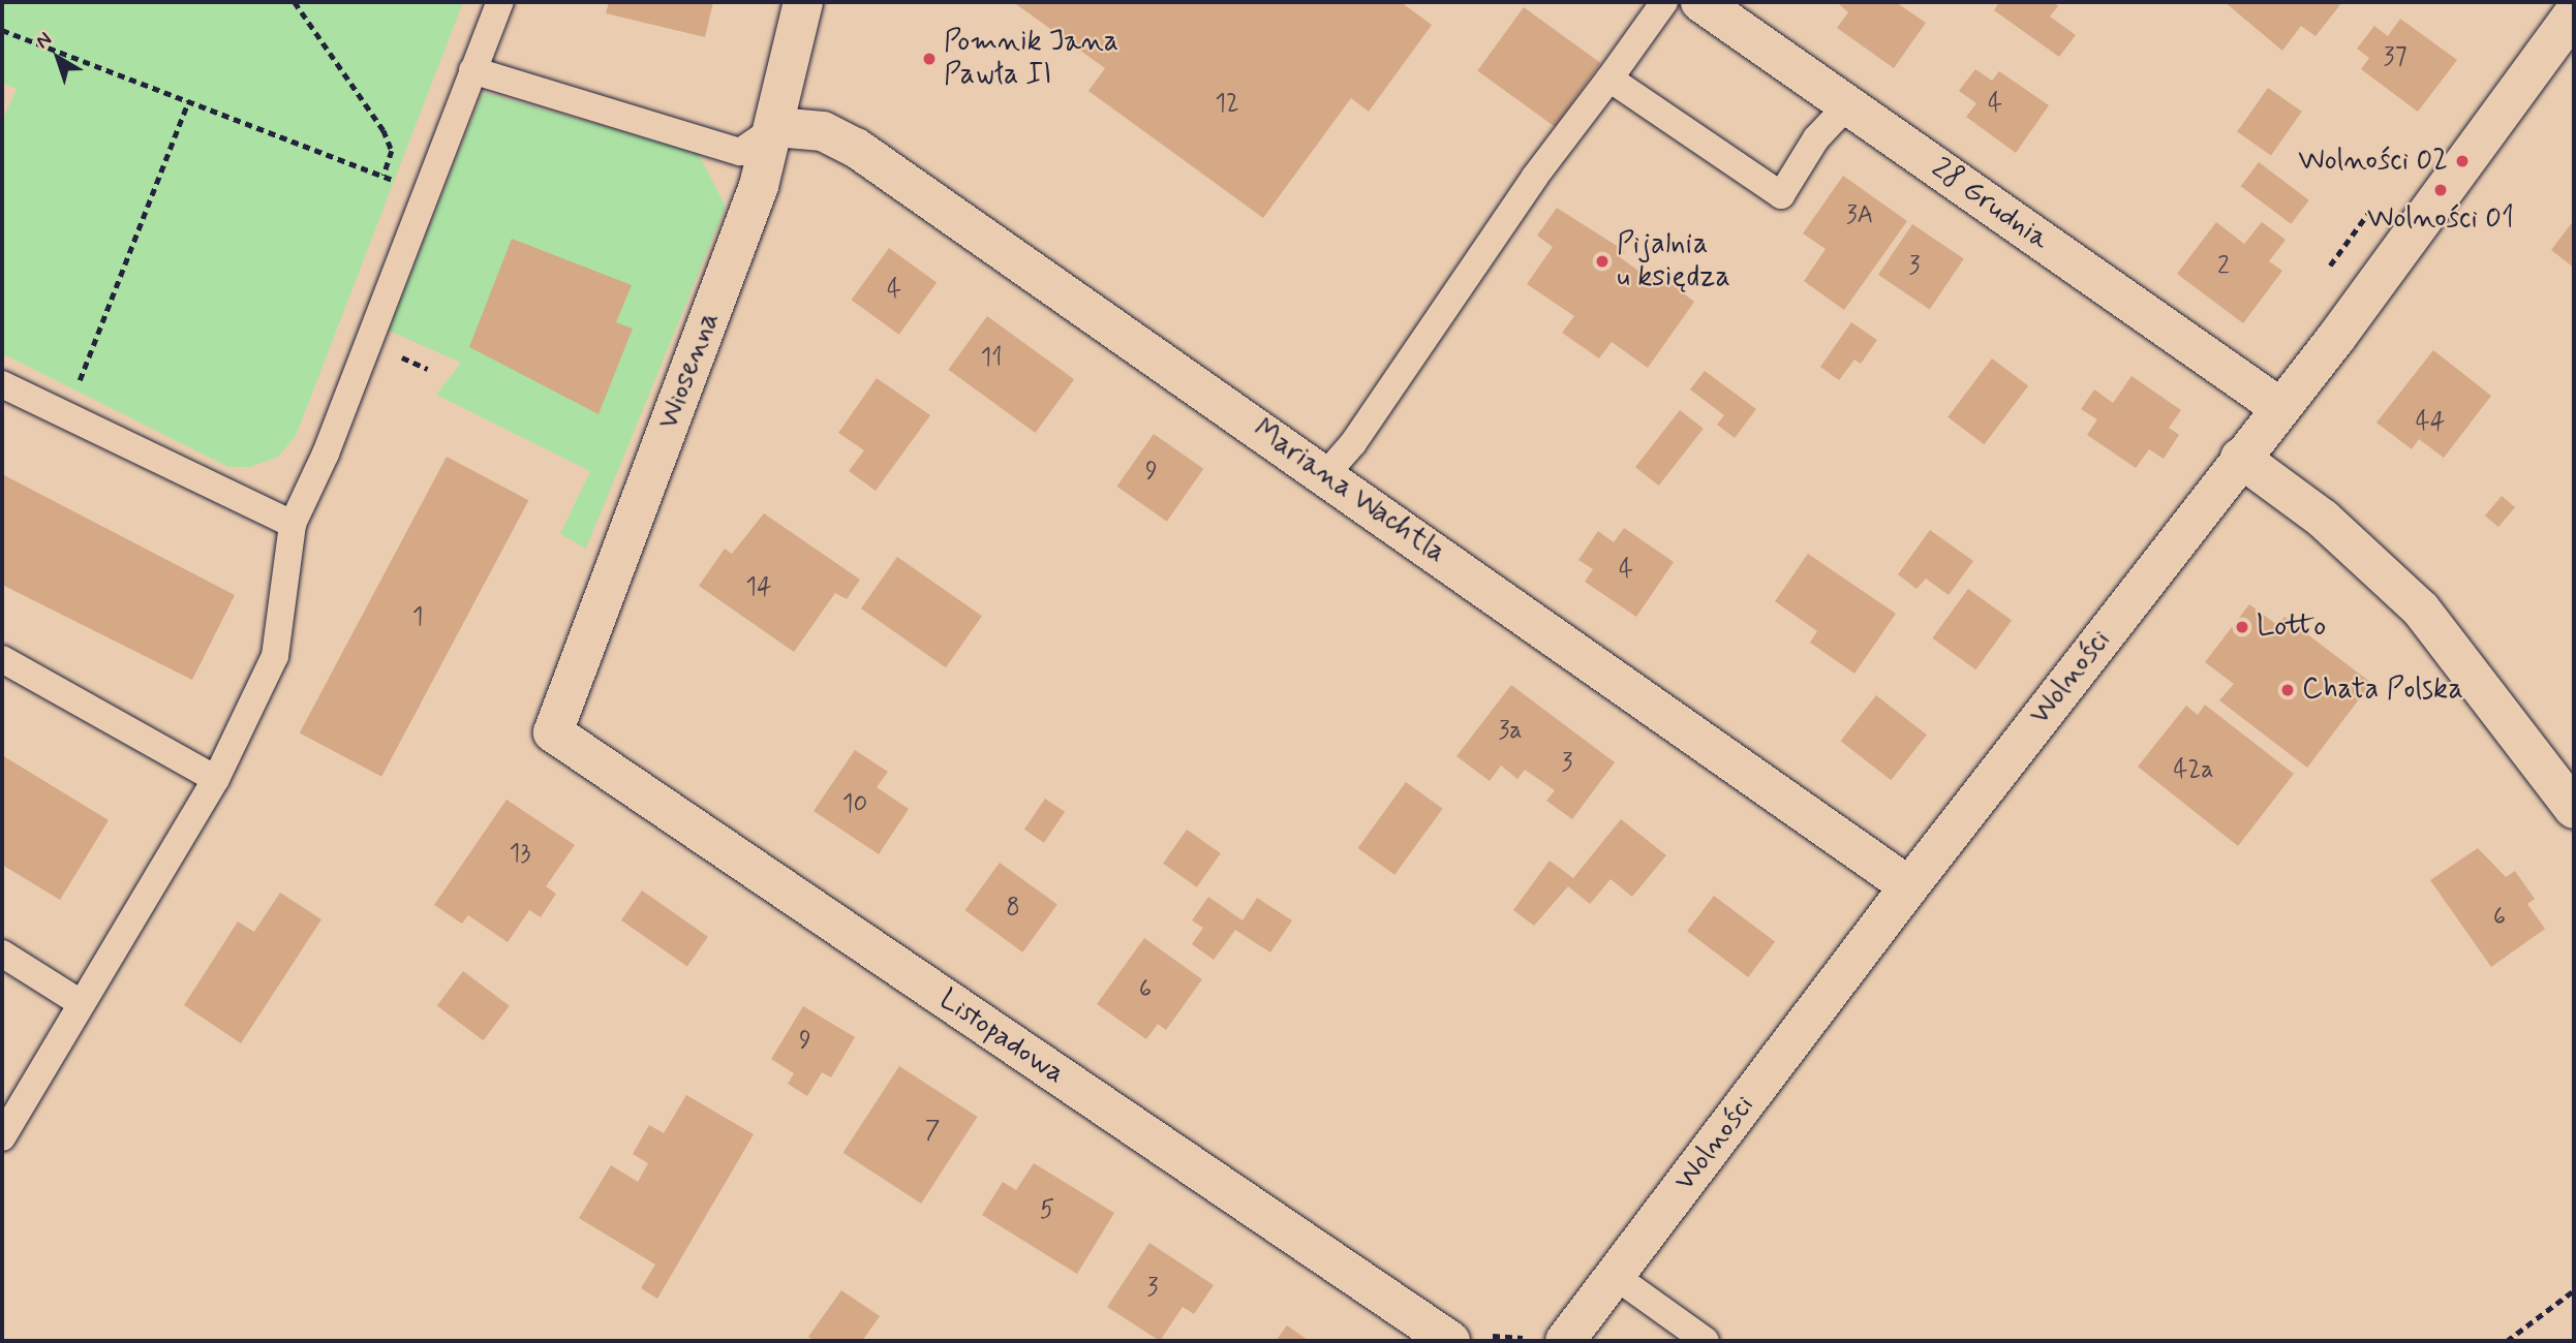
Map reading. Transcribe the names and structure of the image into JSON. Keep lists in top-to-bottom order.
{
  "streets": {
    "street": [
      "28 Grudnia",
      "Wiosenna",
      "Mariana Wachtla",
      "Wolności",
      "Listopadowa"
    ]
  },
  "crossings": [
    ["28 Grudnia", "Wolności"],
    ["Wiosenna", "Mariana Wachtla"],
    ["Wiosenna", "Listopadowa"],
    ["Mariana Wachtla", "Wolności"]
  ],
  "places": [
    "Pomnik Jana Pawła II",
    "Wolności 02",
    "Wolności 01",
    "Pijalnia u księdza",
    "Lotto",
    "Chata Polska"
  ],
  "house_numbers": [
    "37",
    "12",
    "4",
    "3A",
    "3",
    "2",
    "4",
    "11",
    "44",
    "9",
    "4",
    "14",
    "1",
    "3a",
    "3",
    "42a",
    "10",
    "13",
    "8",
    "6",
    "6",
    "9",
    "7",
    "5",
    "3"
  ],
  "north": "top left"
}
